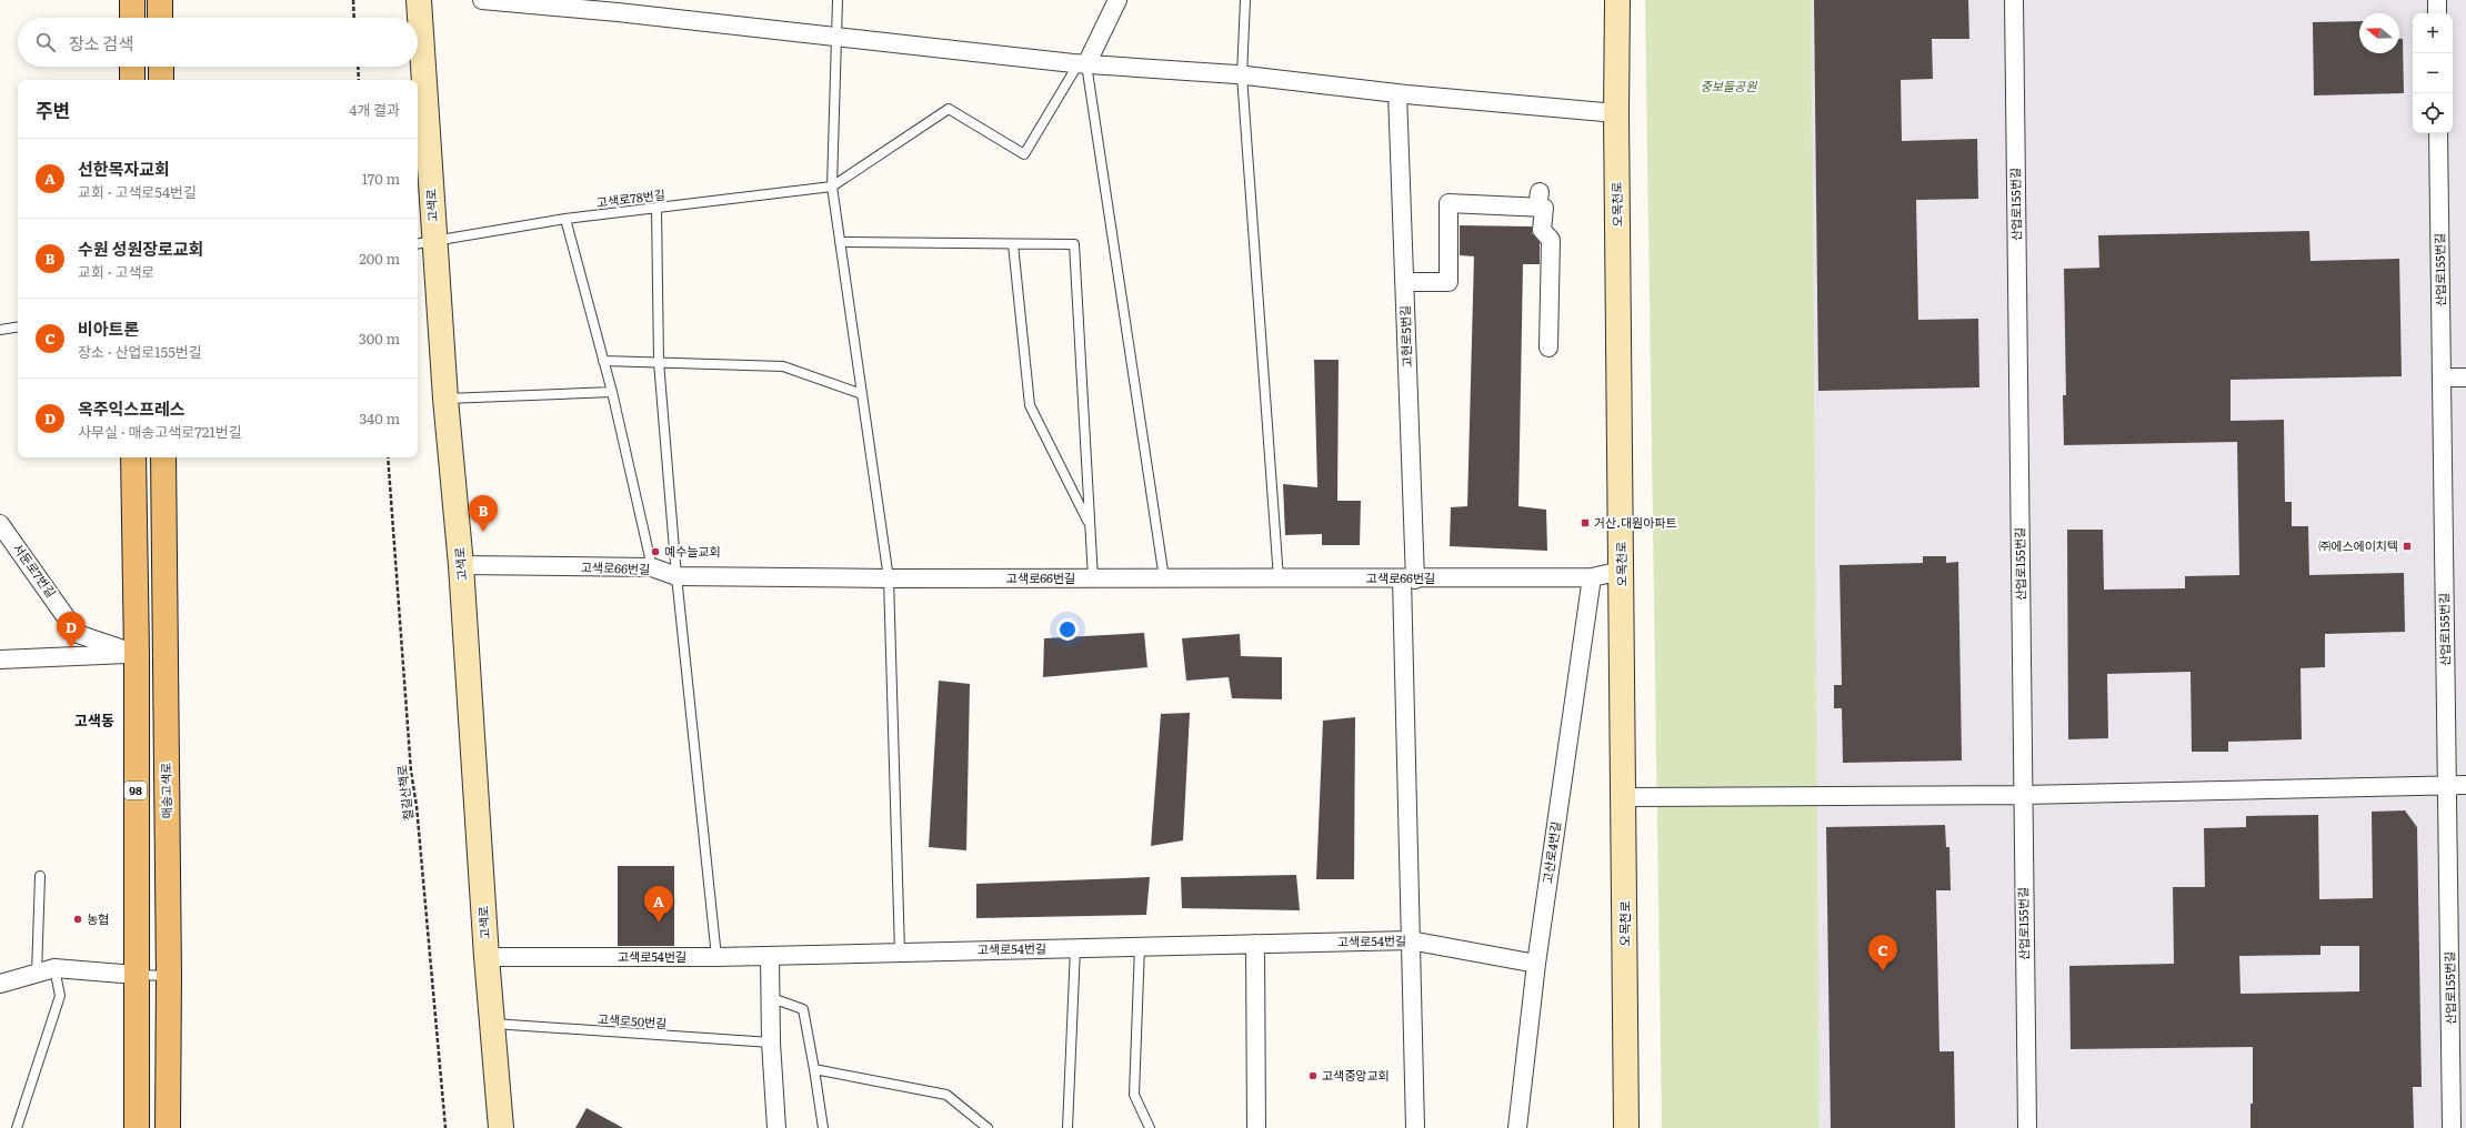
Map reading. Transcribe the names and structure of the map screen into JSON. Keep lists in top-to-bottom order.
{
  "streets": {
    "main road": ["98", "매송고색로"],
    "street": [
      "오목천로",
      "산업로155번길",
      "고색로",
      "고현로5번길",
      "고색로66번길",
      "서둔로7번길",
      "고산로4번길",
      "고색로54번길"
    ],
    "lane": ["고색로78번길", "고색로50번길"],
    "path": ["철길산책로"]
  },
  "crossings": [
    ["고색로78번길", "고색로"],
    ["오목천로", "고색로66번길"],
    ["고색로", "고색로66번길"],
    ["고색로", "고색로54번길"],
    ["고색로", "고색로50번길"],
    ["고현로5번길", "고색로66번길"],
    ["고현로5번길", "고색로54번길"],
    ["고색로66번길", "고산로4번길"],
    ["서둔로7번길", "98"],
    ["고산로4번길", "고색로54번길"]
  ],
  "districts": ["고색동"],
  "parks": ["중보들공원"],
  "places": {
    "transit": ["거산.대원아파트", "㈜에스에이치텍"],
    "other": ["예수늘교회", "농협", "고색중앙교회"]
  },
  "north": "left",
  "page": {
    "map_buttons": ["+", "−"],
    "search": "장소 검색",
    "heading": ["주변", "4개 결과"],
    "list": [
      {
        "mark": "A",
        "name": "선한목자교회",
        "note": "교회 · 고색로54번길",
        "value": "170 m"
      },
      {
        "mark": "B",
        "name": "수원 성원장로교회",
        "note": "교회 · 고색로",
        "value": "200 m"
      },
      {
        "mark": "C",
        "name": "비아트론",
        "note": "장소 · 산업로155번길",
        "value": "300 m"
      },
      {
        "mark": "D",
        "name": "옥주익스프레스",
        "note": "사무실 · 매송고색로721번길",
        "value": "340 m"
      }
    ],
    "pins": [
      "B",
      "D",
      "A",
      "C"
    ]
  }
}
